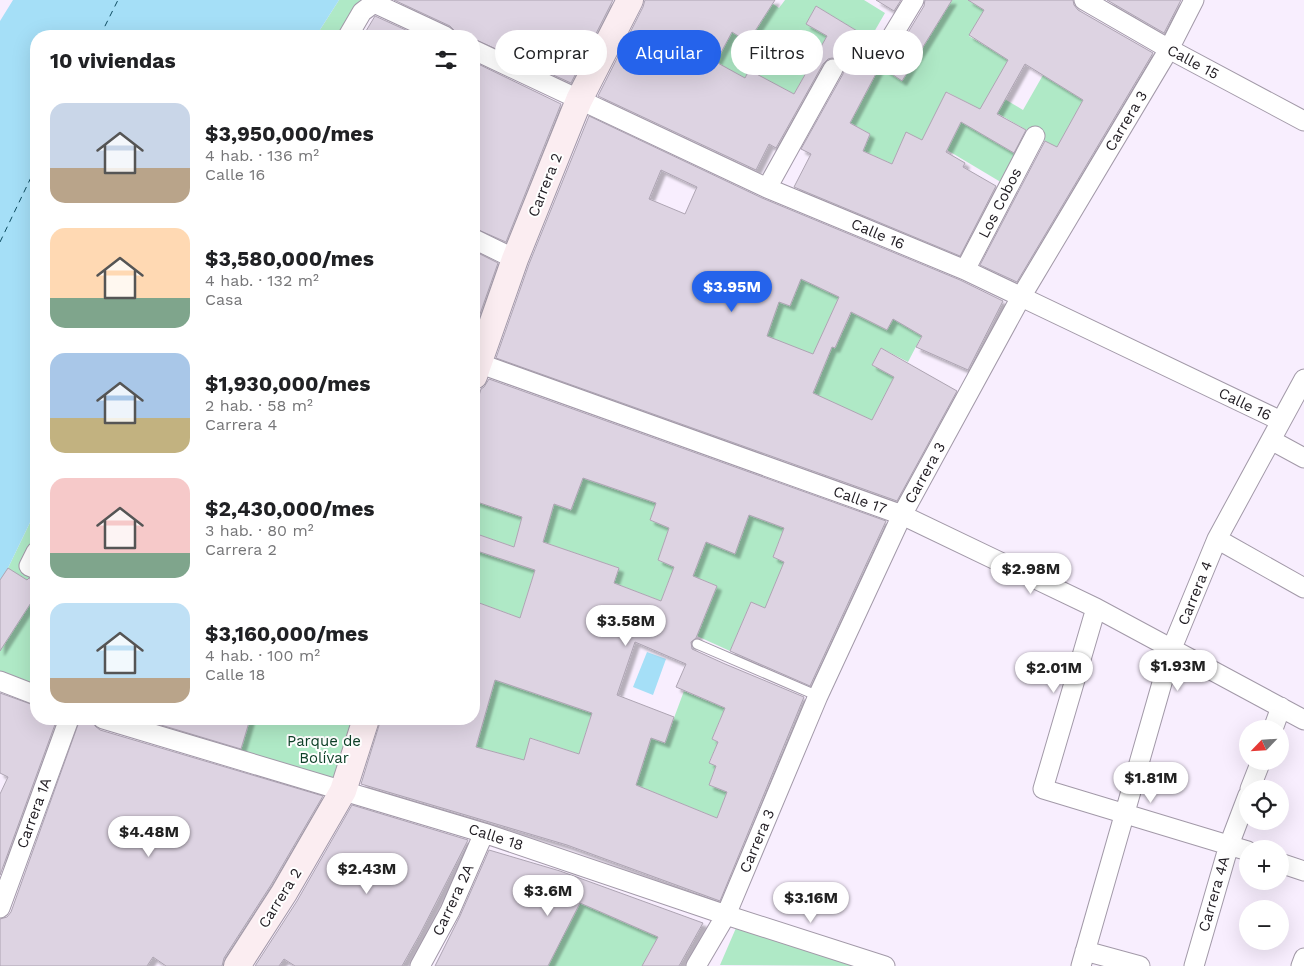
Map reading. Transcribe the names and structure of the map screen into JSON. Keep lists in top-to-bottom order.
{
  "streets": {
    "main road": ["Carrera 2"],
    "street": [
      "Calle 15",
      "Carrera 3",
      "Los Cobos",
      "Calle 16",
      "Calle 17",
      "Carrera 4",
      "Carrera 1A",
      "Calle 18",
      "Carrera 4A",
      "Carrera 2A"
    ]
  },
  "crossings": [
    ["Calle 15", "Carrera 3"],
    ["Carrera 3", "Calle 16"],
    ["Carrera 3", "Calle 17"],
    ["Carrera 3", "Calle 18"],
    ["Carrera 2", "Calle 16"],
    ["Carrera 2", "Calle 18"],
    ["Los Cobos", "Calle 16"],
    ["Calle 16", "Carrera 4"],
    ["Calle 17", "Carrera 4"],
    ["Calle 18", "Carrera 2A"]
  ],
  "parks": ["Parque de Bolívar"],
  "north": "bottom left",
  "page": {
    "chip": [
      "Comprar",
      "Alquilar",
      "Filtros",
      "Nuevo"
    ],
    "heading": "10 viviendas",
    "list": [
      {
        "name": "$3,950,000/mes",
        "note": "4 hab. · 136 m² · Calle 16"
      },
      {
        "name": "$3,580,000/mes",
        "note": "4 hab. · 132 m² · Casa"
      },
      {
        "name": "$1,930,000/mes",
        "note": "2 hab. · 58 m² · Carrera 4"
      },
      {
        "name": "$2,430,000/mes",
        "note": "3 hab. · 80 m² · Carrera 2"
      },
      {
        "name": "$3,160,000/mes",
        "note": "4 hab. · 100 m² · Calle 18"
      }
    ],
    "price": [
      "$3.95M",
      "$2.98M",
      "$3.58M",
      "$1.93M",
      "$2.01M",
      "$1.81M",
      "$4.48M",
      "$2.43M",
      "$3.6M",
      "$3.16M"
    ],
    "map_buttons": ["+", "−"]
  }
}
